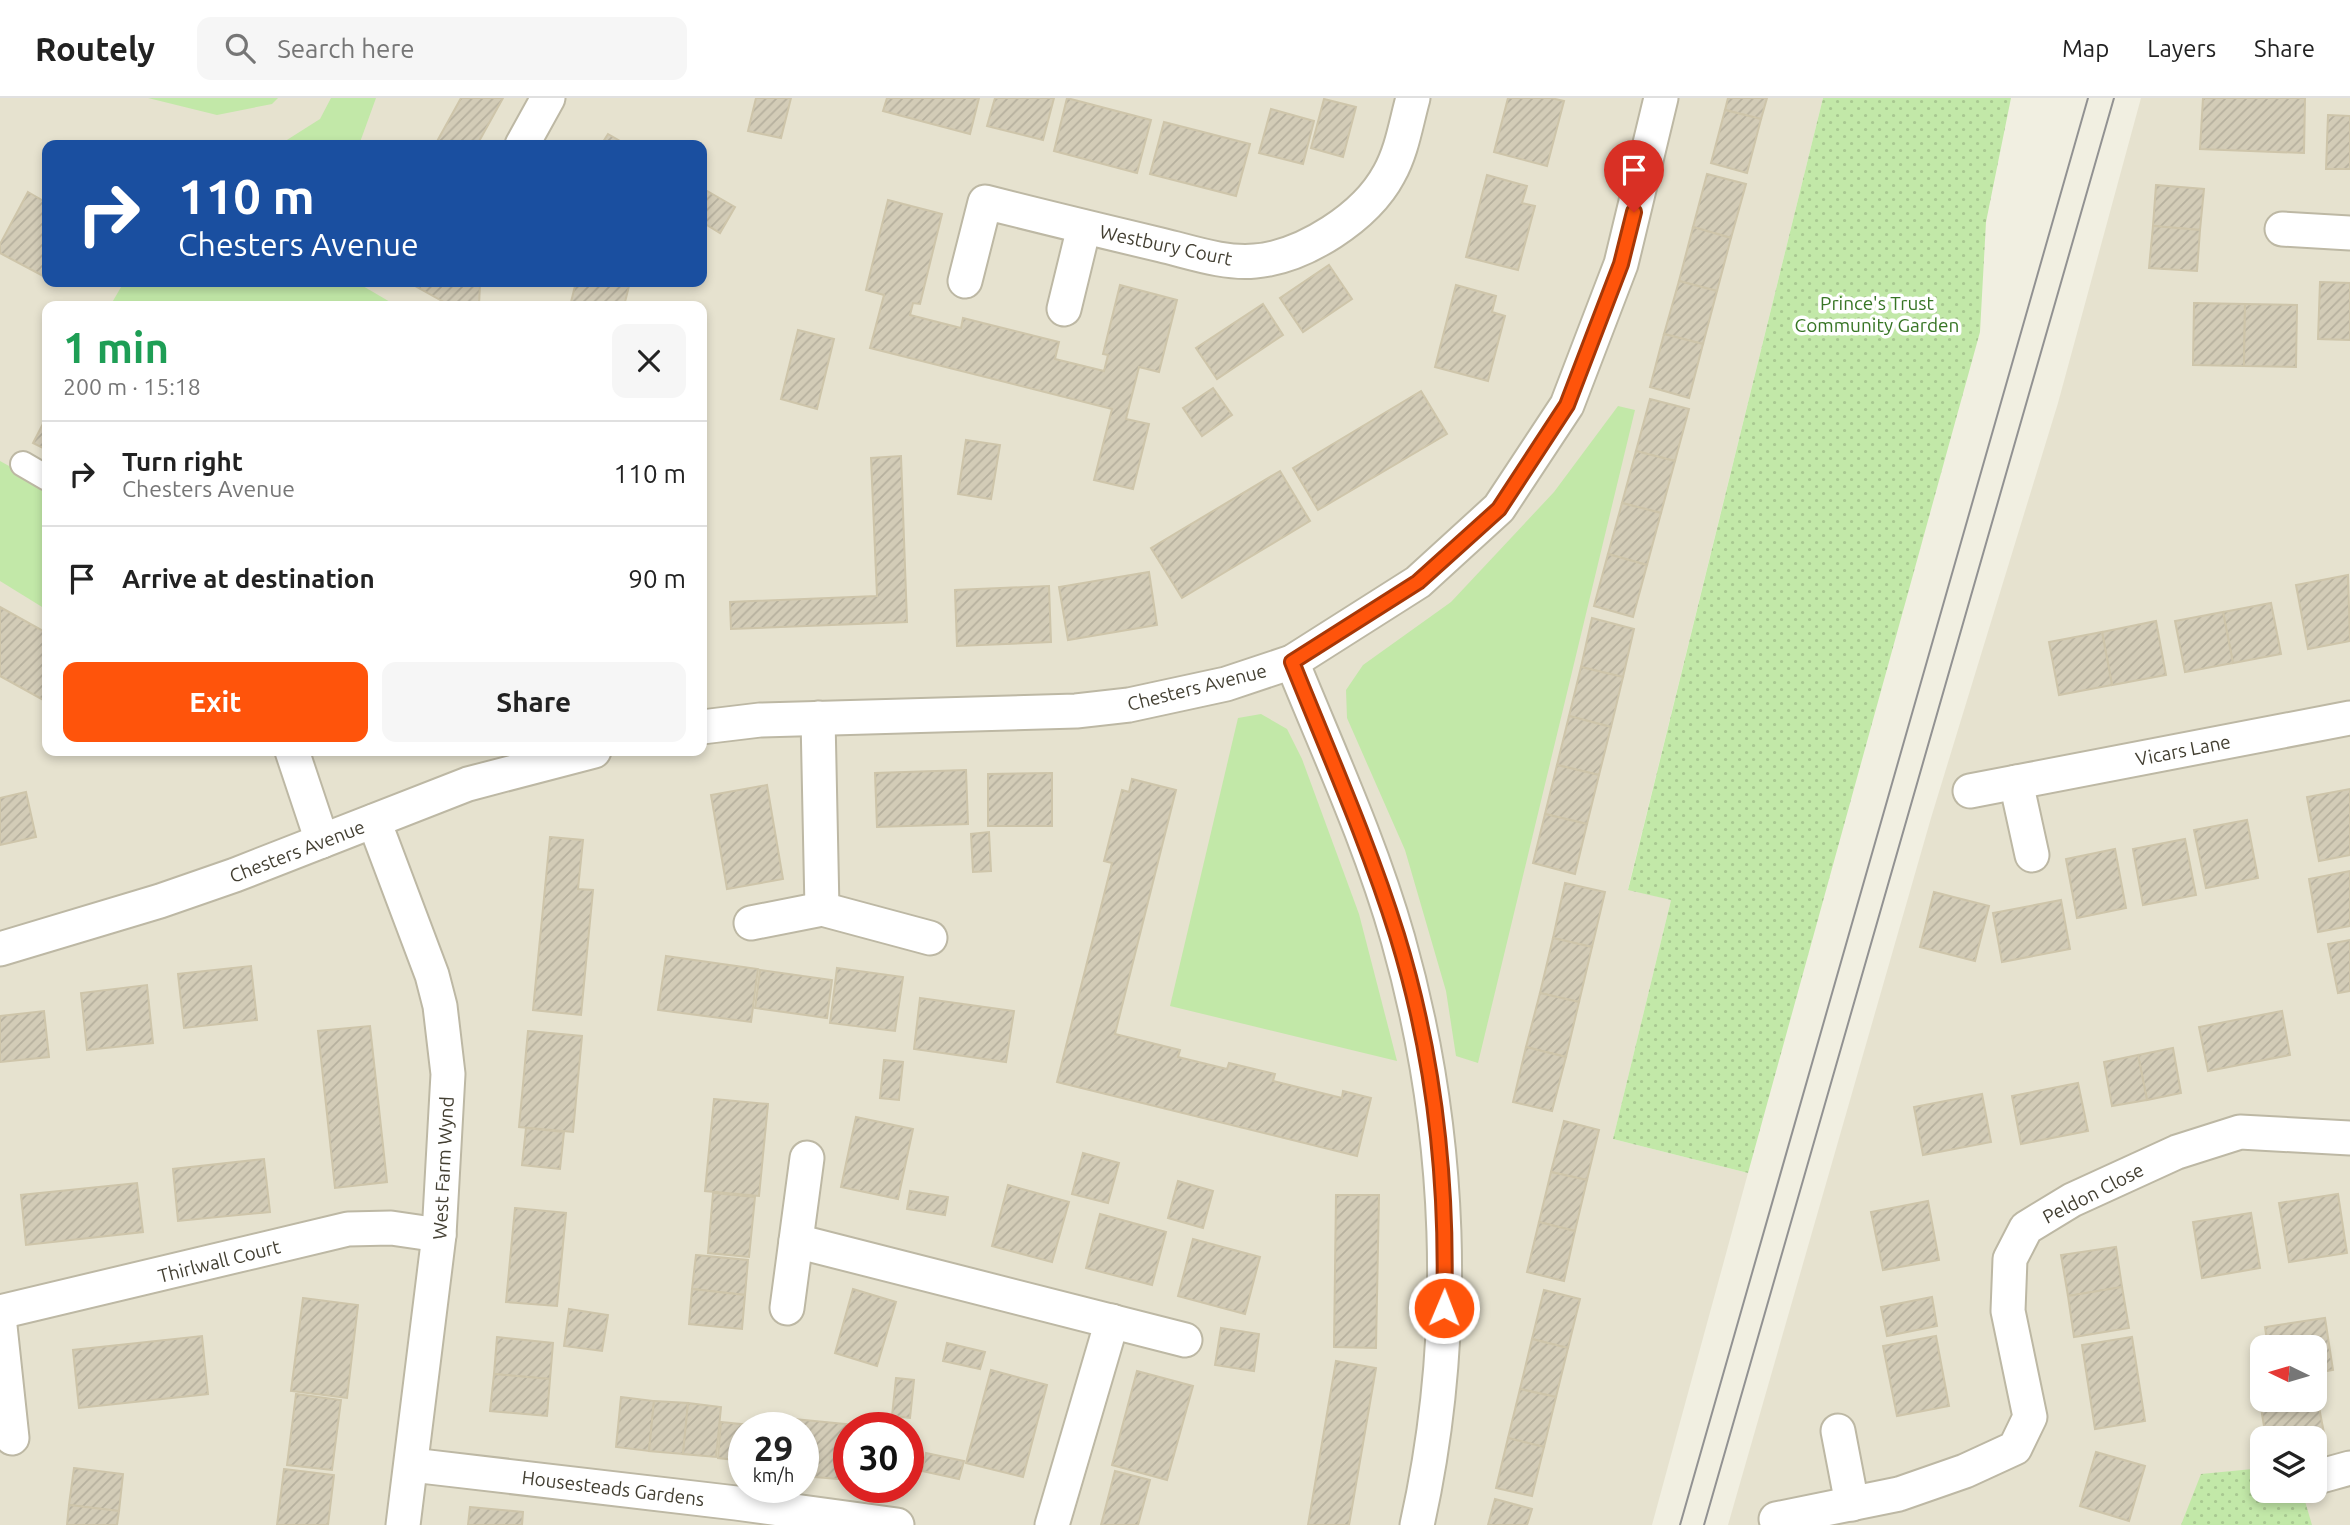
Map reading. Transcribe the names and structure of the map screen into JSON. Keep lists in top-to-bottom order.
{
  "streets": {
    "street": [
      "Westbury Court",
      "Chesters Avenue",
      "Vicars Lane",
      "West Farm Wynd",
      "Peldon Close",
      "Thirlwall Court",
      "Housesteads Gardens"
    ]
  },
  "crossings": [
    ["Chesters Avenue", "West Farm Wynd"],
    ["West Farm Wynd", "Thirlwall Court"],
    ["West Farm Wynd", "Housesteads Gardens"]
  ],
  "parks": ["Prince's Trust Community Garden"],
  "north": "left",
  "page": {
    "header": "Routely",
    "search": "Search here",
    "nav": ["Map", "Layers", "Share"],
    "turn": ["110 m", "Chesters Avenue"],
    "heading": ["1 min", "200 m · 15:18"],
    "list": [
      {
        "name": "Turn right",
        "note": "Chesters Avenue",
        "value": "110 m"
      },
      {
        "name": "Arrive at destination",
        "value": "90 m"
      }
    ],
    "buttons": ["Exit", "Share"],
    "speed": "29 km/h",
    "limit": "30"
  }
}
